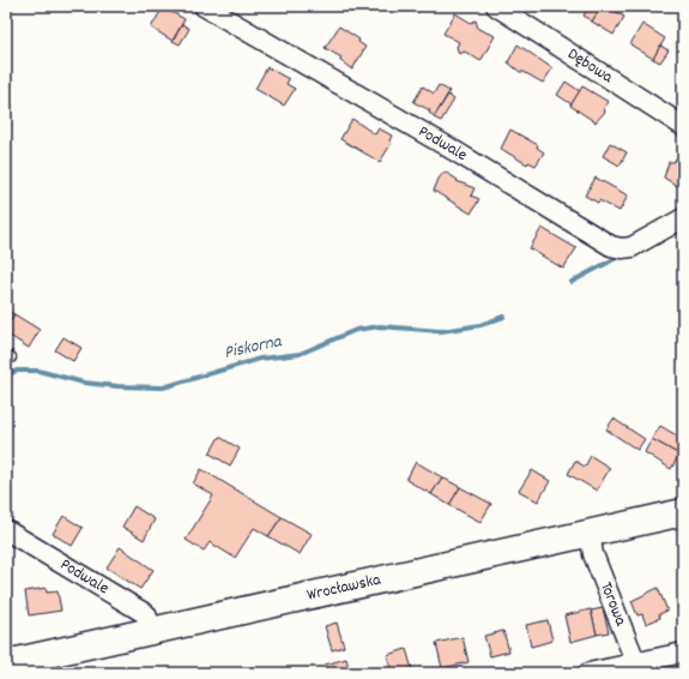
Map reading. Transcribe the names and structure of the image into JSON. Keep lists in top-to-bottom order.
{
  "streets": {
    "main road": ["Wrocławska"],
    "street": ["Dębowa", "Podwale", "Torowa"]
  },
  "crossings": [
    ["Podwale", "Wrocławska"],
    ["Wrocławska", "Torowa"]
  ],
  "water": ["Piskorna"]
}
